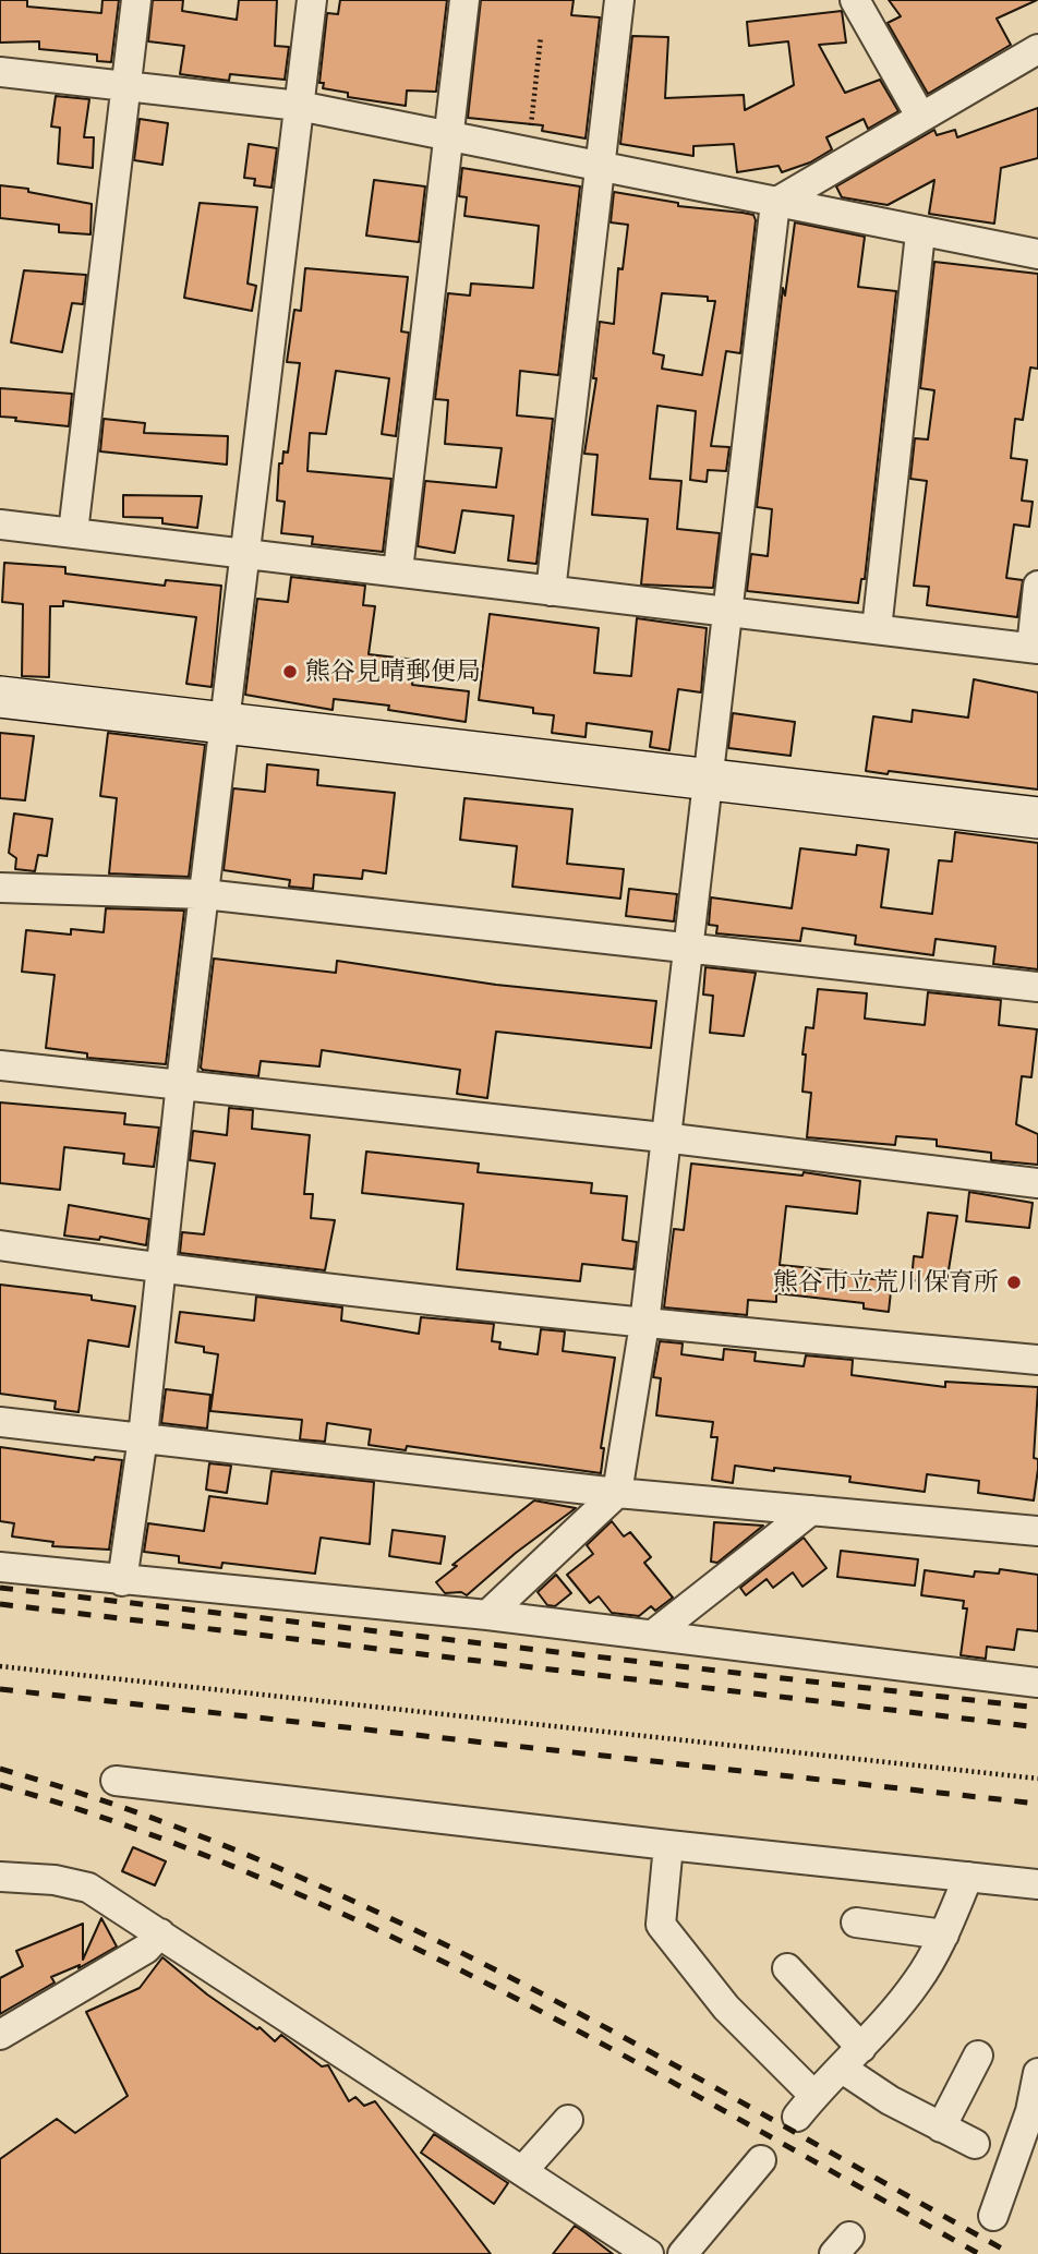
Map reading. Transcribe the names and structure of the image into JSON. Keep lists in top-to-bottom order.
{
  "places": ["熊谷見晴郵便局", "熊谷市立荒川保育所"]
}
